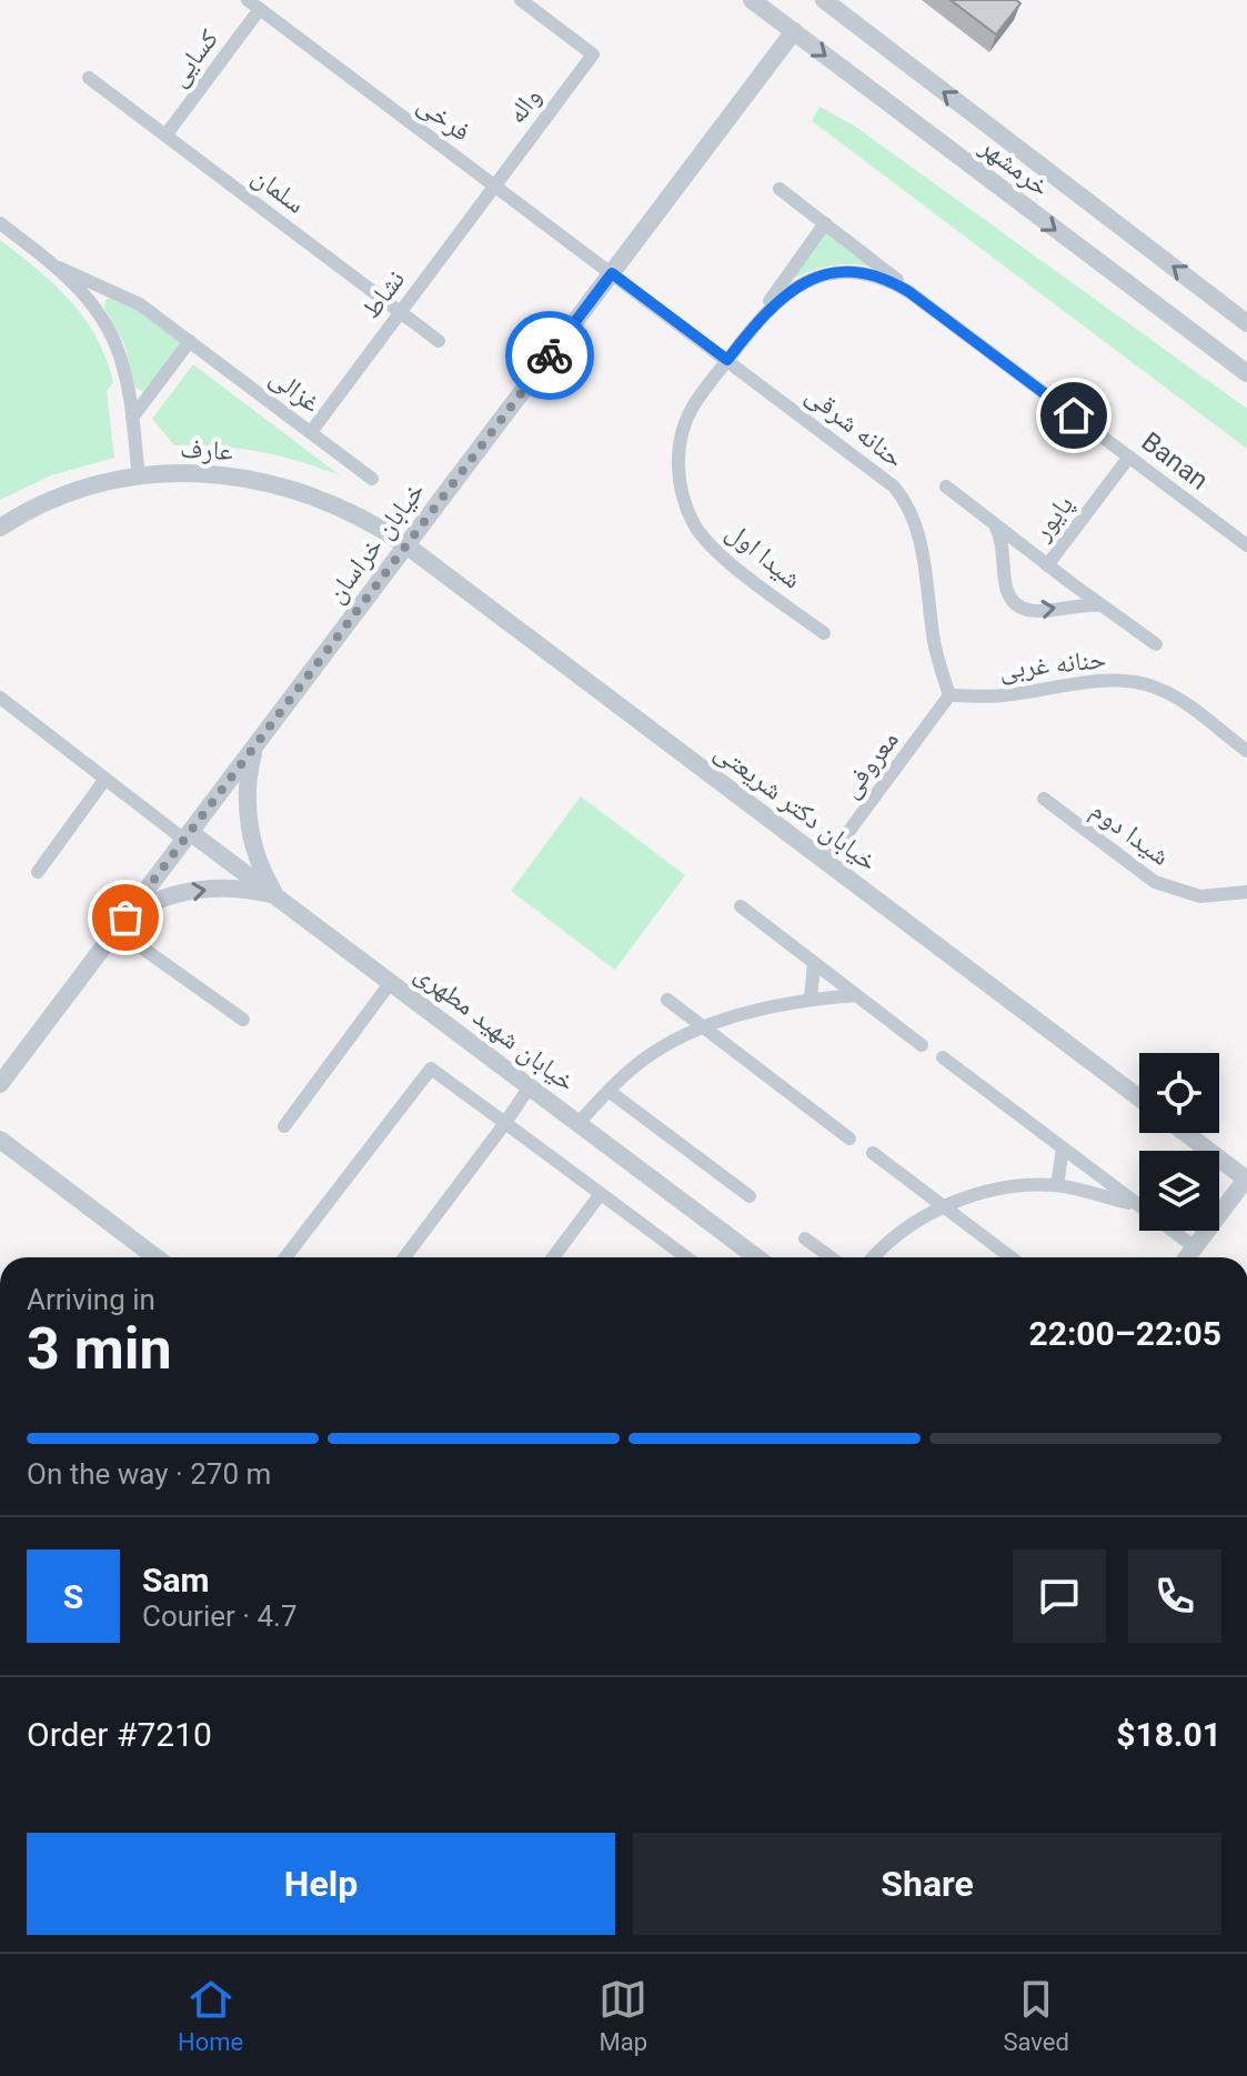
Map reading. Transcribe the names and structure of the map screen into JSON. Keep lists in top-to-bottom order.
{
  "streets": {
    "street": [
      "کسایی",
      "واله",
      "فرخی",
      "خرمشهر",
      "سلمان",
      "نشاط",
      "غزالی",
      "حنانه شرقی",
      "عارف",
      "Banan",
      "پایور",
      "خیابان خراسان",
      "شیدا اول",
      "حنانه غربی",
      "معروفی",
      "خیابان دکتر شریعتی",
      "شیدا دوم",
      "خیابان شهید مطهری"
    ]
  },
  "crossings": [
    ["کسایی", "فرخی"],
    ["کسایی", "سلمان"],
    ["واله", "فرخی"],
    ["واله", "نشاط"],
    ["فرخی", "نشاط"],
    ["فرخی", "حنانه شرقی"],
    ["فرخی", "خیابان خراسان"],
    ["خرمشهر", "خیابان خراسان"],
    ["سلمان", "نشاط"],
    ["نشاط", "غزالی"],
    ["غزالی", "عارف"],
    ["حنانه شرقی", "Banan"],
    ["حنانه شرقی", "خیابان خراسان"],
    ["حنانه شرقی", "شیدا اول"],
    ["حنانه شرقی", "حنانه غربی"],
    ["حنانه شرقی", "معروفی"],
    ["عارف", "خیابان خراسان"],
    ["عارف", "خیابان دکتر شریعتی"],
    ["Banan", "پایور"],
    ["Banan", "شیدا اول"],
    ["خیابان خراسان", "خیابان دکتر شریعتی"],
    ["خیابان خراسان", "خیابان شهید مطهری"],
    ["حنانه غربی", "معروفی"],
    ["معروفی", "خیابان دکتر شریعتی"]
  ],
  "page": {
    "heading": ["3 min", "Arriving in", "22:00–22:05"],
    "panel": [
      "Sam",
      "Courier · 4.7",
      "Order #7210",
      "$18.01"
    ],
    "bar": "On the way · 270 m",
    "round": "S",
    "buttons": ["Help", "Share"],
    "tabs": ["Home", "Map", "Saved"]
  }
}
